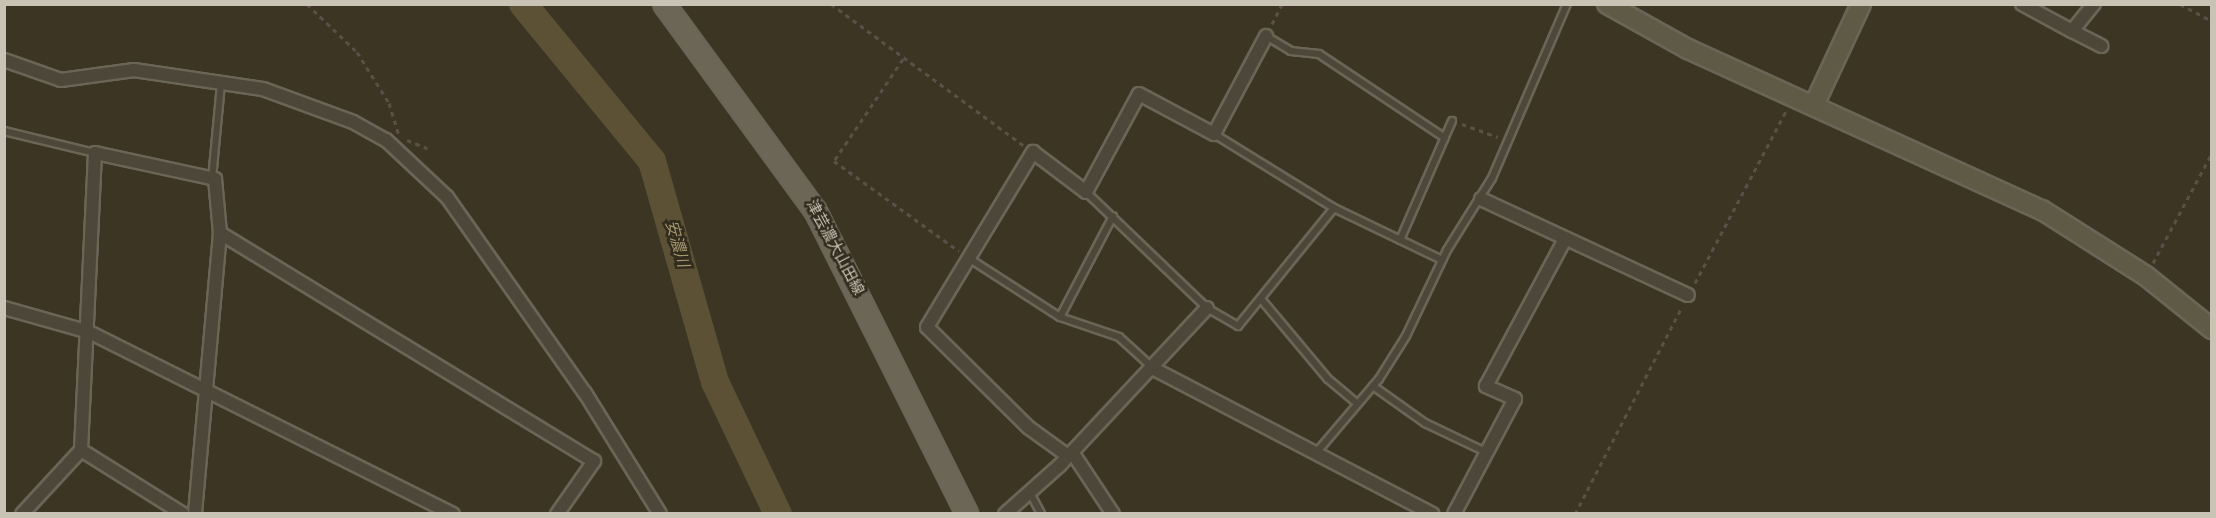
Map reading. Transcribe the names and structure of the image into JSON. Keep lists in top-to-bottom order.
{
  "streets": {
    "main road": ["津芸濃大山田線"]
  },
  "water": ["安濃川"]
}
